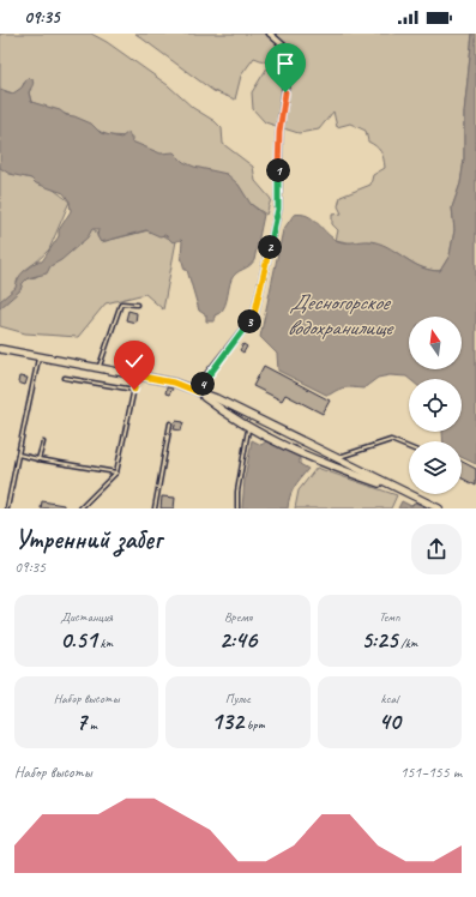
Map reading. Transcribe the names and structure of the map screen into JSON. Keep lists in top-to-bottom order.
{
  "water": ["Десногорское водохранилище"],
  "north": "top",
  "page": {
    "status": "09:35",
    "pins": [
      "1",
      "2",
      "3",
      "4"
    ],
    "heading": ["Утренний забег", "09:35"],
    "stats": [
      ["Дистанция", "0.51 km"],
      ["Время", "2:46"],
      ["Темп", "5:25 /km"],
      ["Набор высоты", "7 m"],
      ["Пульс", "132 bpm"],
      ["kcal", "40"]
    ],
    "chart": ["Набор высоты", "151–155 m"]
  }
}
